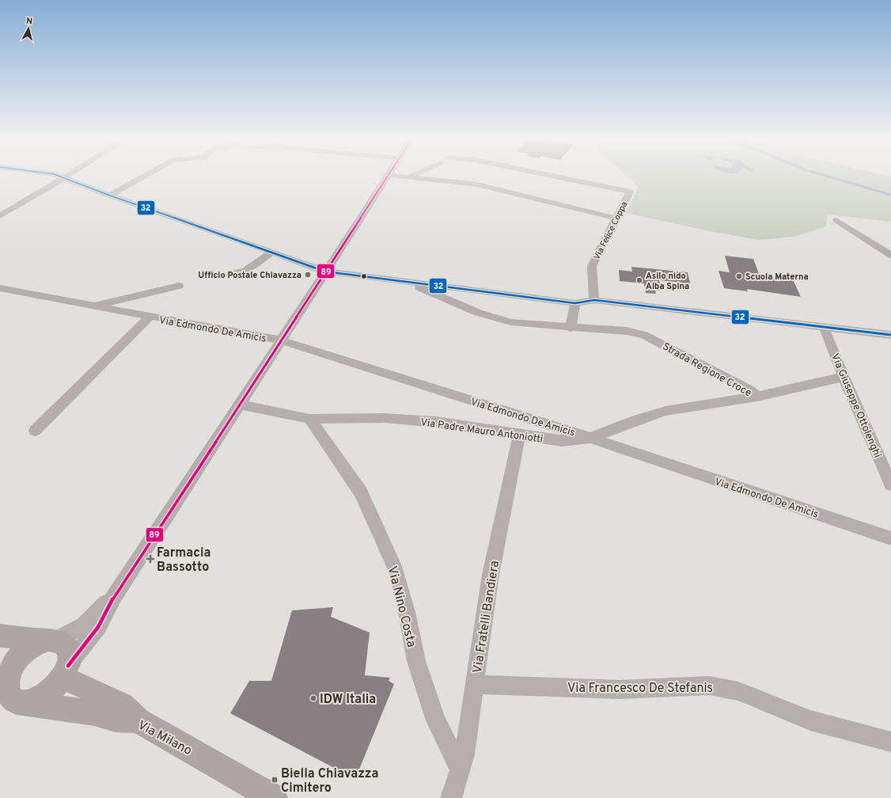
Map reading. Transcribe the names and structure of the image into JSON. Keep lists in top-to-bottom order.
{
  "streets": {
    "main road": ["Via Milano"],
    "street": [
      "Via Felice Coppa",
      "Via Edmondo De Amicis",
      "Strada Regione Croce",
      "Via Giuseppe Ottolenghi",
      "Via Padre Mauro Antoniotti",
      "Via Nino Costa",
      "Via Fratelli Bandiera",
      "Via Francesco De Stefanis"
    ]
  },
  "crossings": [
    ["Via Edmondo De Amicis", "Via Padre Mauro Antoniotti"],
    ["Strada Regione Croce", "Via Giuseppe Ottolenghi"],
    ["Strada Regione Croce", "Via Padre Mauro Antoniotti"],
    ["Via Padre Mauro Antoniotti", "Via Nino Costa"],
    ["Via Padre Mauro Antoniotti", "Via Fratelli Bandiera"],
    ["Via Nino Costa", "Via Fratelli Bandiera"],
    ["Via Fratelli Bandiera", "Via Francesco De Stefanis"]
  ],
  "places": {
    "other": [
      "Ufficio Postale Chiavazza",
      "Scuola Materna",
      "Asilo nido Alba Spina",
      "IDW Italia"
    ],
    "health": ["Farmacia Bassotto"],
    "transit": ["Biella Chiavazza Cimitero"]
  },
  "lines": ["transit line 32", "transit line 89"],
  "north": "top"
}
